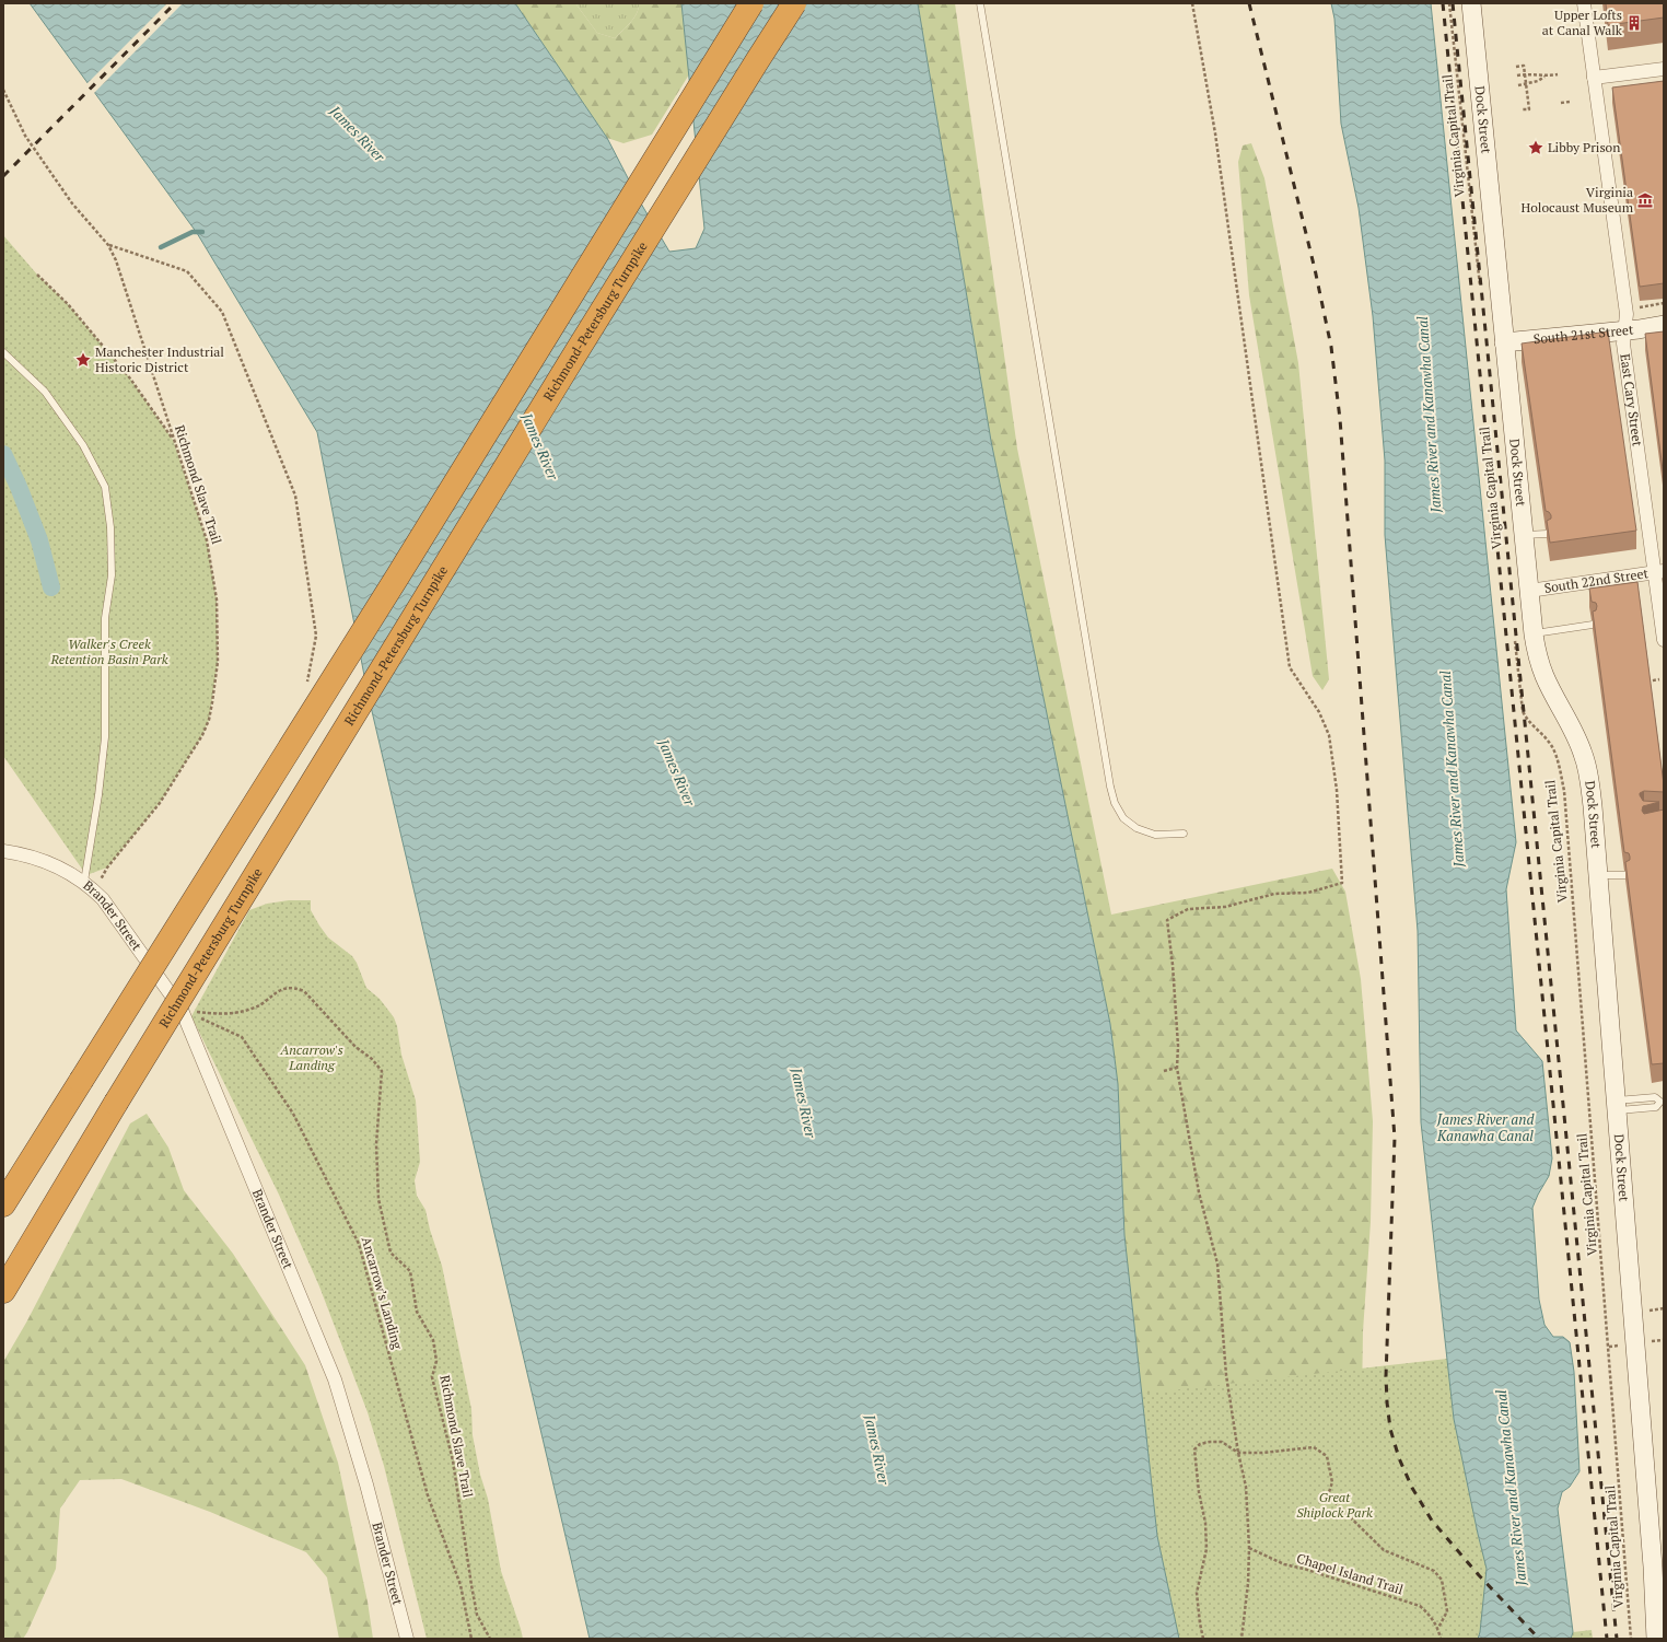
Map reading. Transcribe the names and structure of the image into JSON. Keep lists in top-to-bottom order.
{
  "streets": {
    "highway": ["Richmond-Petersburg Turnpike"],
    "main road": ["Dock Street", "South 21st Street"],
    "street": ["East Cary Street", "South 22nd Street", "Brander Street"],
    "path": [
      "Virginia Capital Trail",
      "Richmond Slave Trail",
      "Ancarrow’s Landing",
      "Chapel Island Trail"
    ]
  },
  "crossings": [
    ["Dock Street", "South 21st Street"],
    ["Dock Street", "South 22nd Street"],
    ["South 21st Street", "East Cary Street"],
    ["East Cary Street", "South 22nd Street"],
    ["Richmond Slave Trail", "Brander Street"],
    ["Richmond Slave Trail", "Ancarrow’s Landing"],
    ["Brander Street", "Ancarrow’s Landing"]
  ],
  "water": ["James River", "James River and Kanawha Canal"],
  "parks": ["Walker's Creek Retention Basin Park", "Ancarrow's Landing", "Great Shiplock Park"],
  "places": {
    "building": ["Upper Lofts at Canal Walk"],
    "place": ["Libby Prison", "Manchester Industrial Historic District"],
    "museum": ["Virginia Holocaust Museum"]
  }
}
